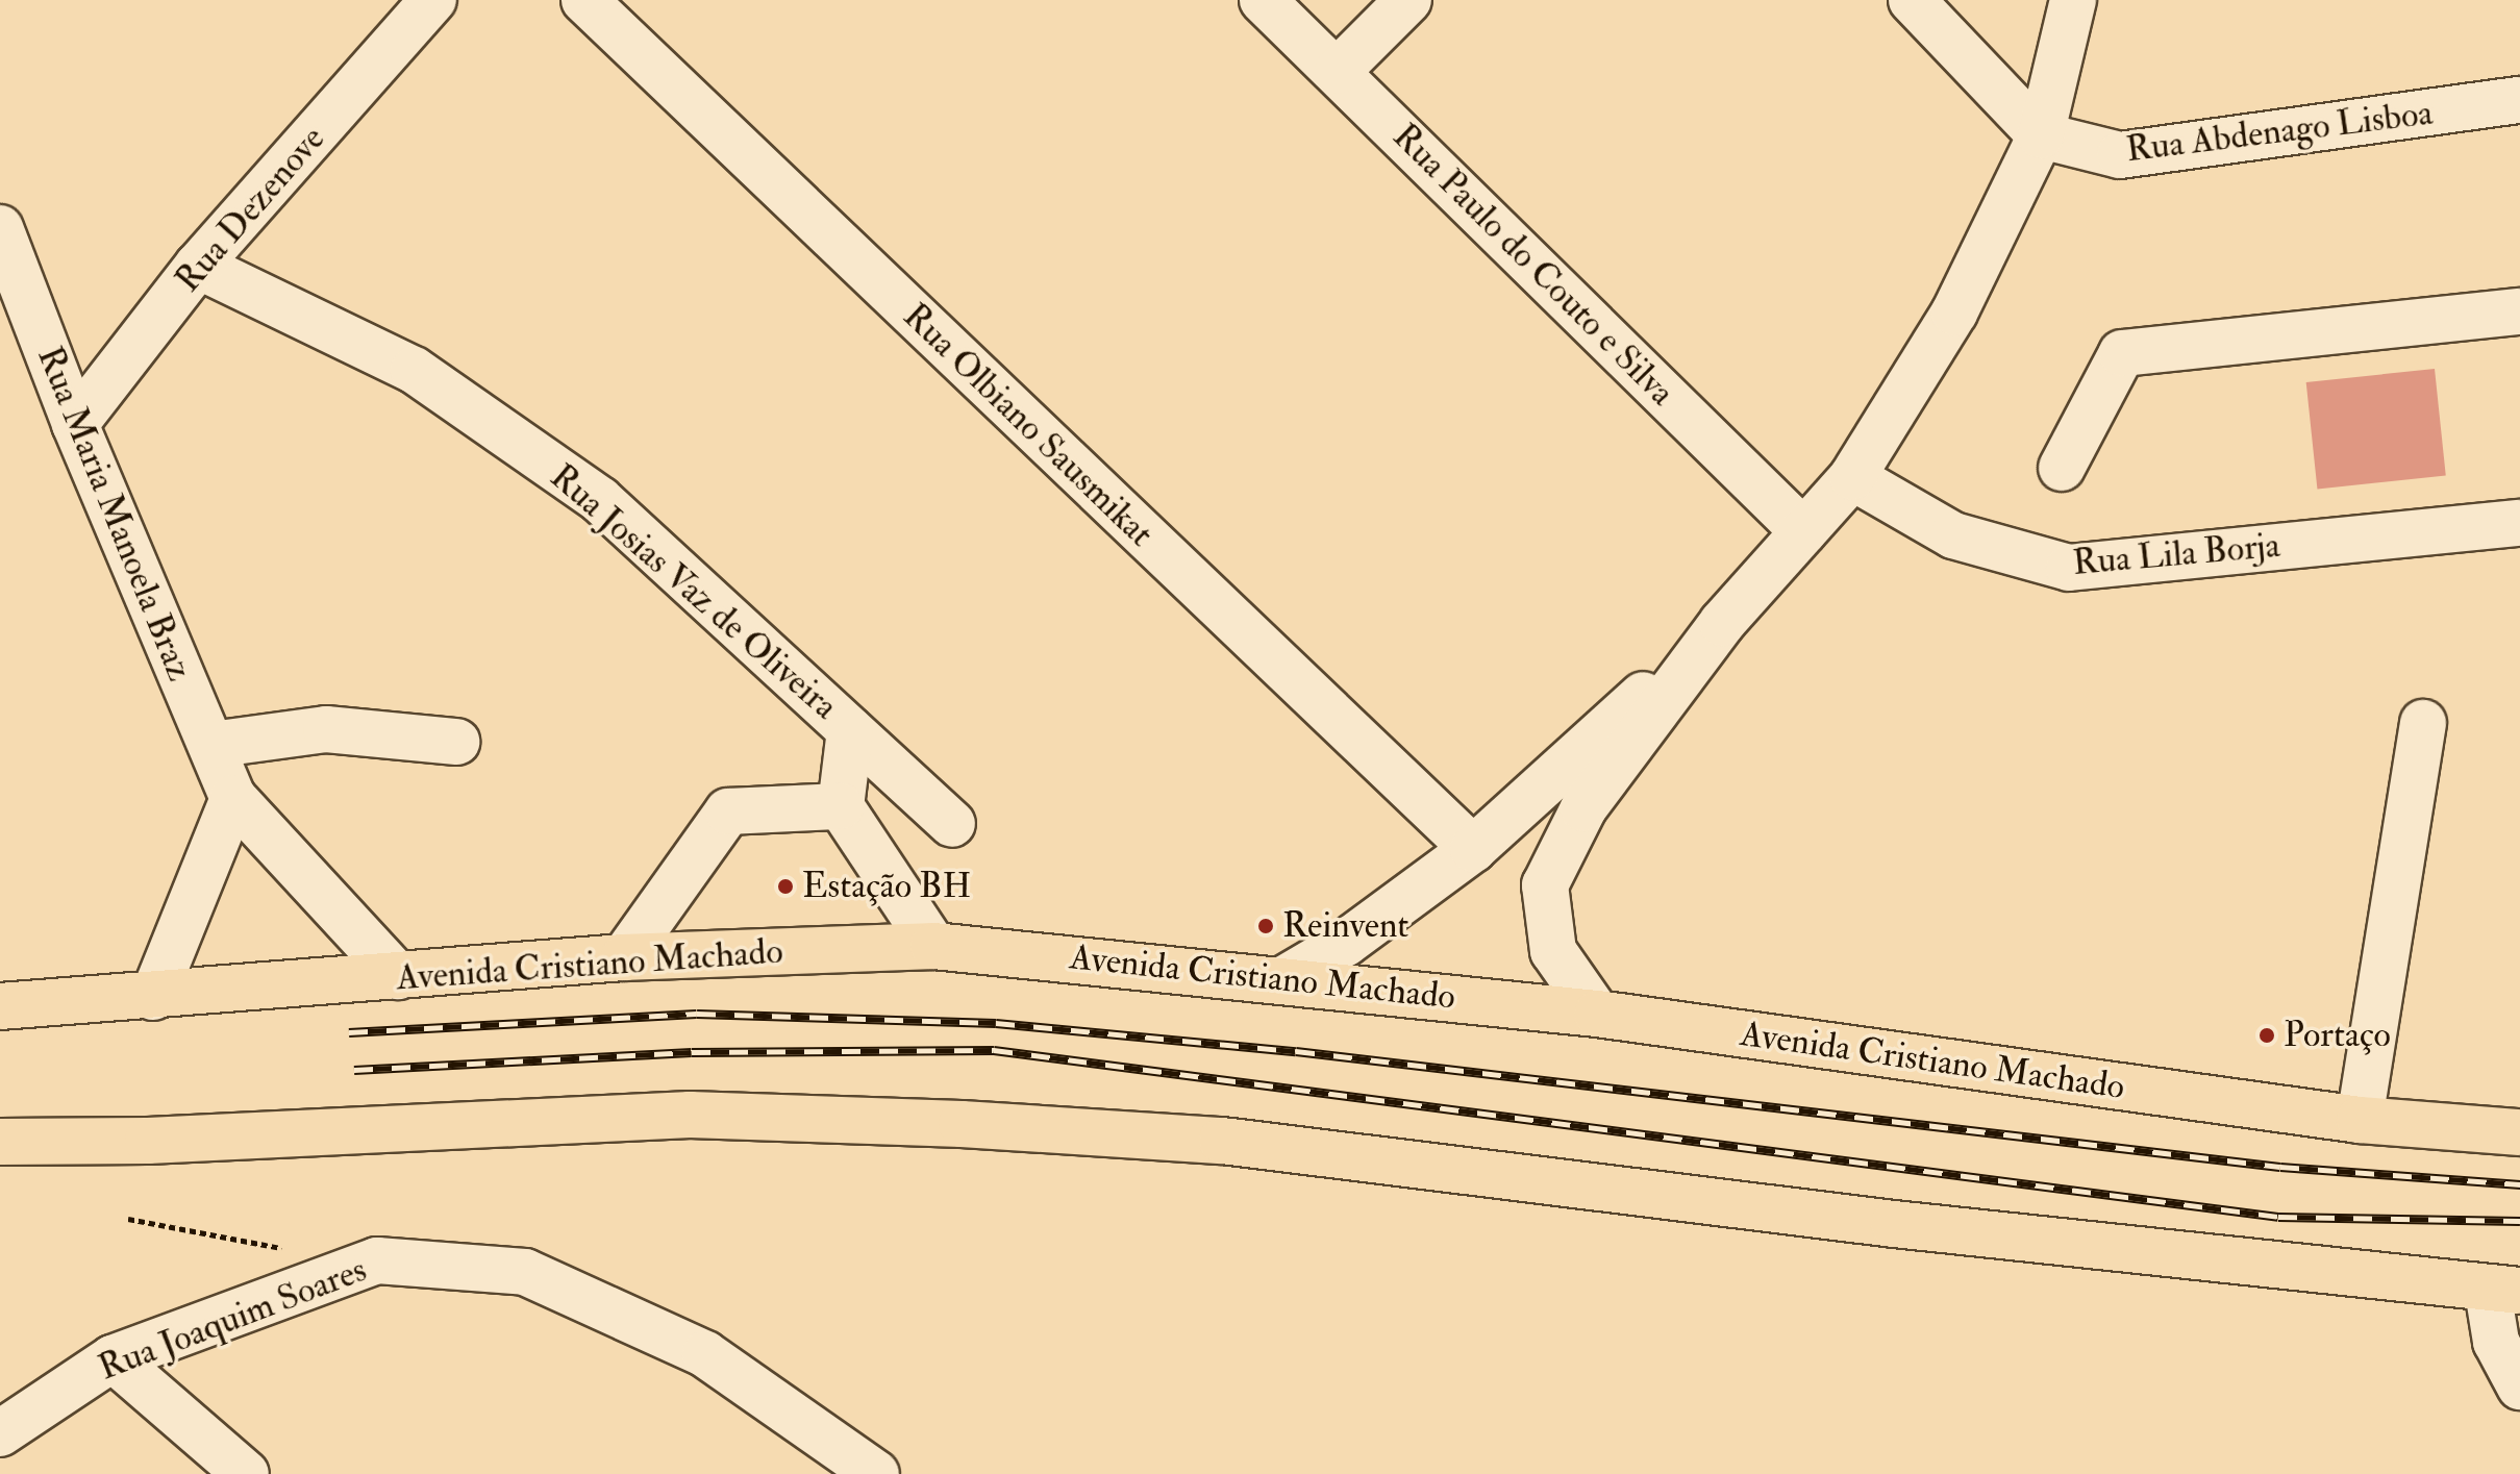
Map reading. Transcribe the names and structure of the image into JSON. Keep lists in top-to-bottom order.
{
  "streets": {
    "highway": ["Avenida Cristiano Machado"],
    "street": [
      "Rua Abdenago Lisboa",
      "Rua Dezenove",
      "Rua Paulo do Couto e Silva",
      "Rua Olbiano Sausmikat",
      "Rua Maria Manoela Braz",
      "Rua Lila Borja",
      "Rua Josias Vaz de Oliveira",
      "Rua Joaquim Soares"
    ]
  },
  "crossings": [
    ["Rua Dezenove", "Rua Maria Manoela Braz"],
    ["Rua Dezenove", "Rua Josias Vaz de Oliveira"],
    ["Rua Maria Manoela Braz", "Avenida Cristiano Machado"]
  ],
  "places": ["Estação BH", "Reinvent", "Portaço"]
}
